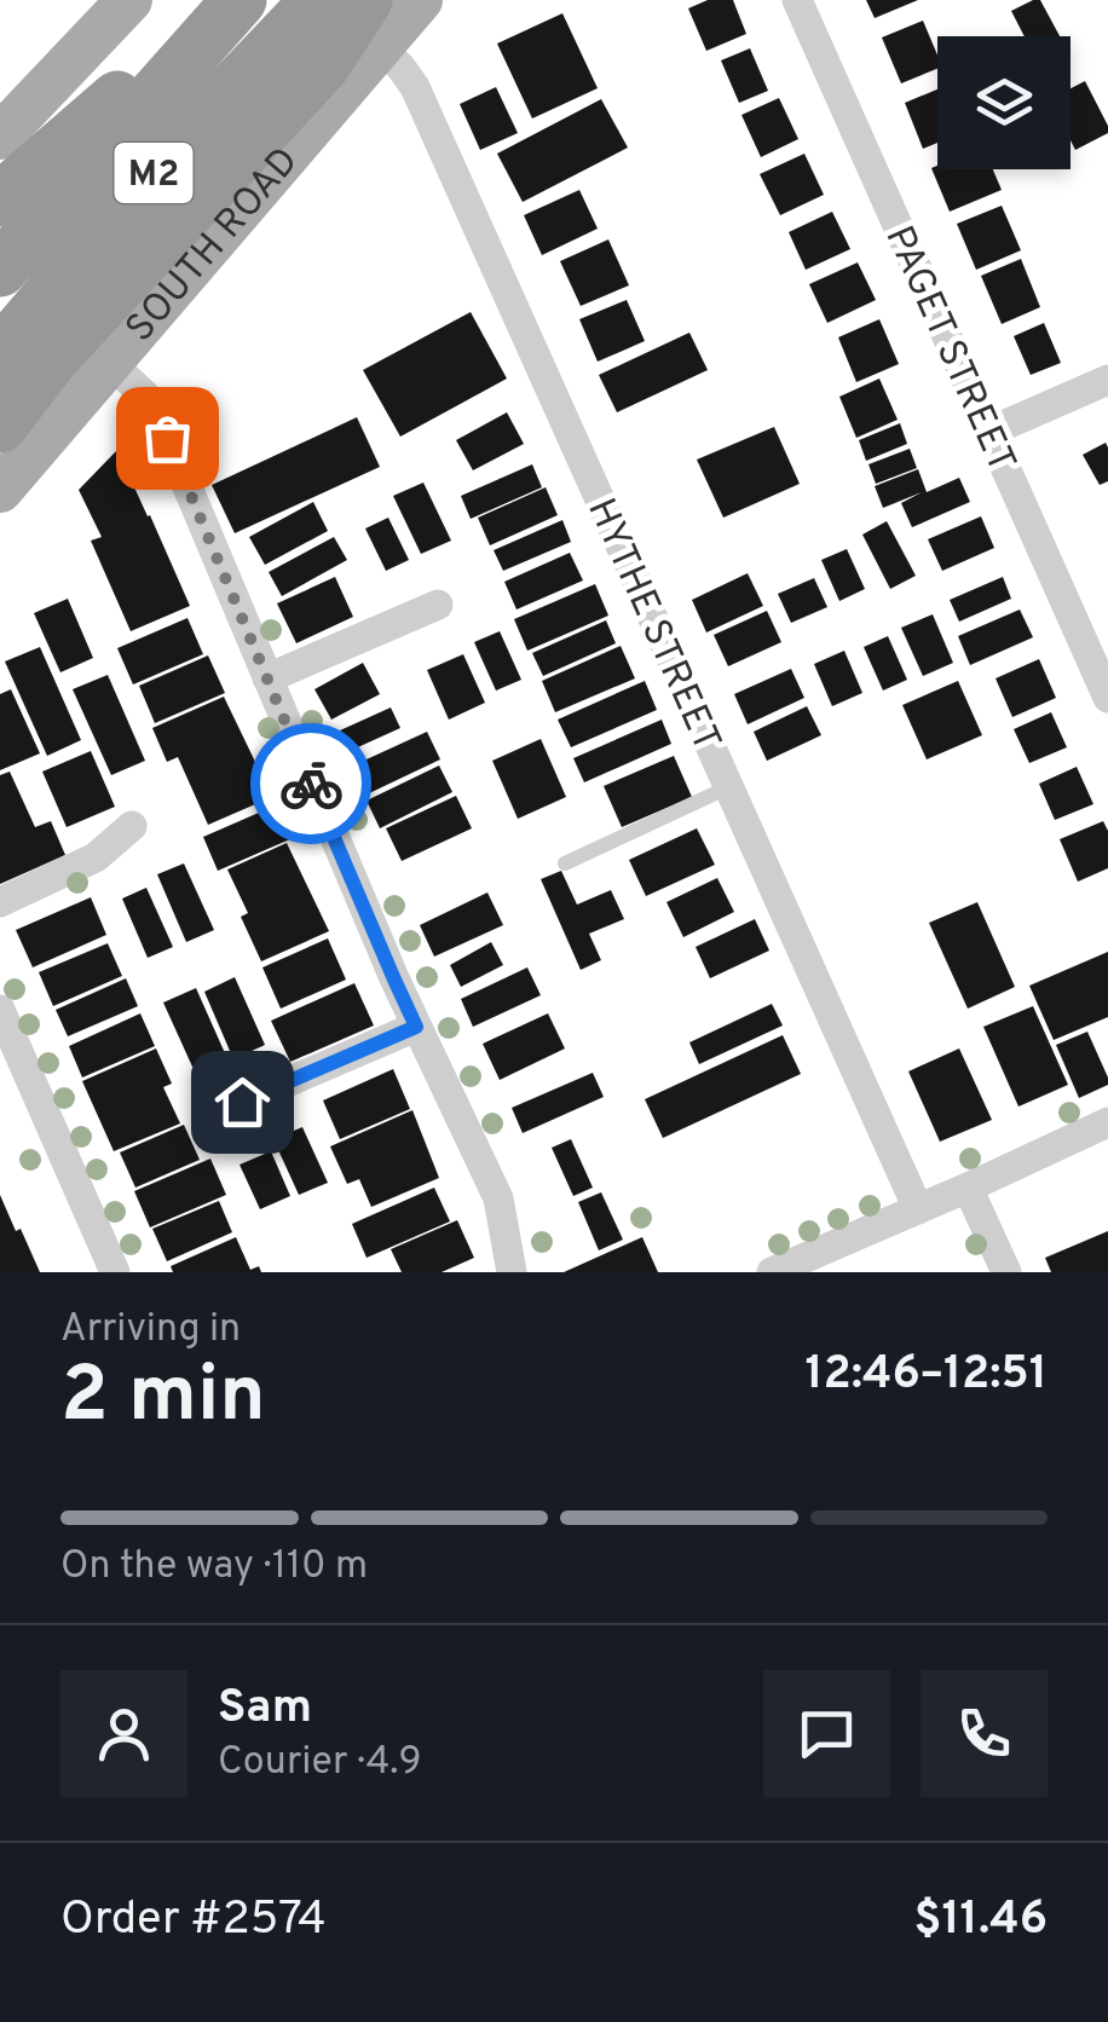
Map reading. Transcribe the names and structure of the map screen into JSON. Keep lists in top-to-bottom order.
{
  "streets": {
    "highway": ["M2"],
    "main road": ["SOUTH ROAD"],
    "street": ["PAGET STREET", "HYTHE STREET"]
  },
  "crossings": [
    ["SOUTH ROAD", "HYTHE STREET"]
  ],
  "page": {
    "heading": ["2 min", "Arriving in", "12:46–12:51"],
    "panel": [
      "Sam",
      "Courier · 4.9",
      "Order #2574",
      "$11.46"
    ],
    "bar": "On the way · 110 m"
  }
}
